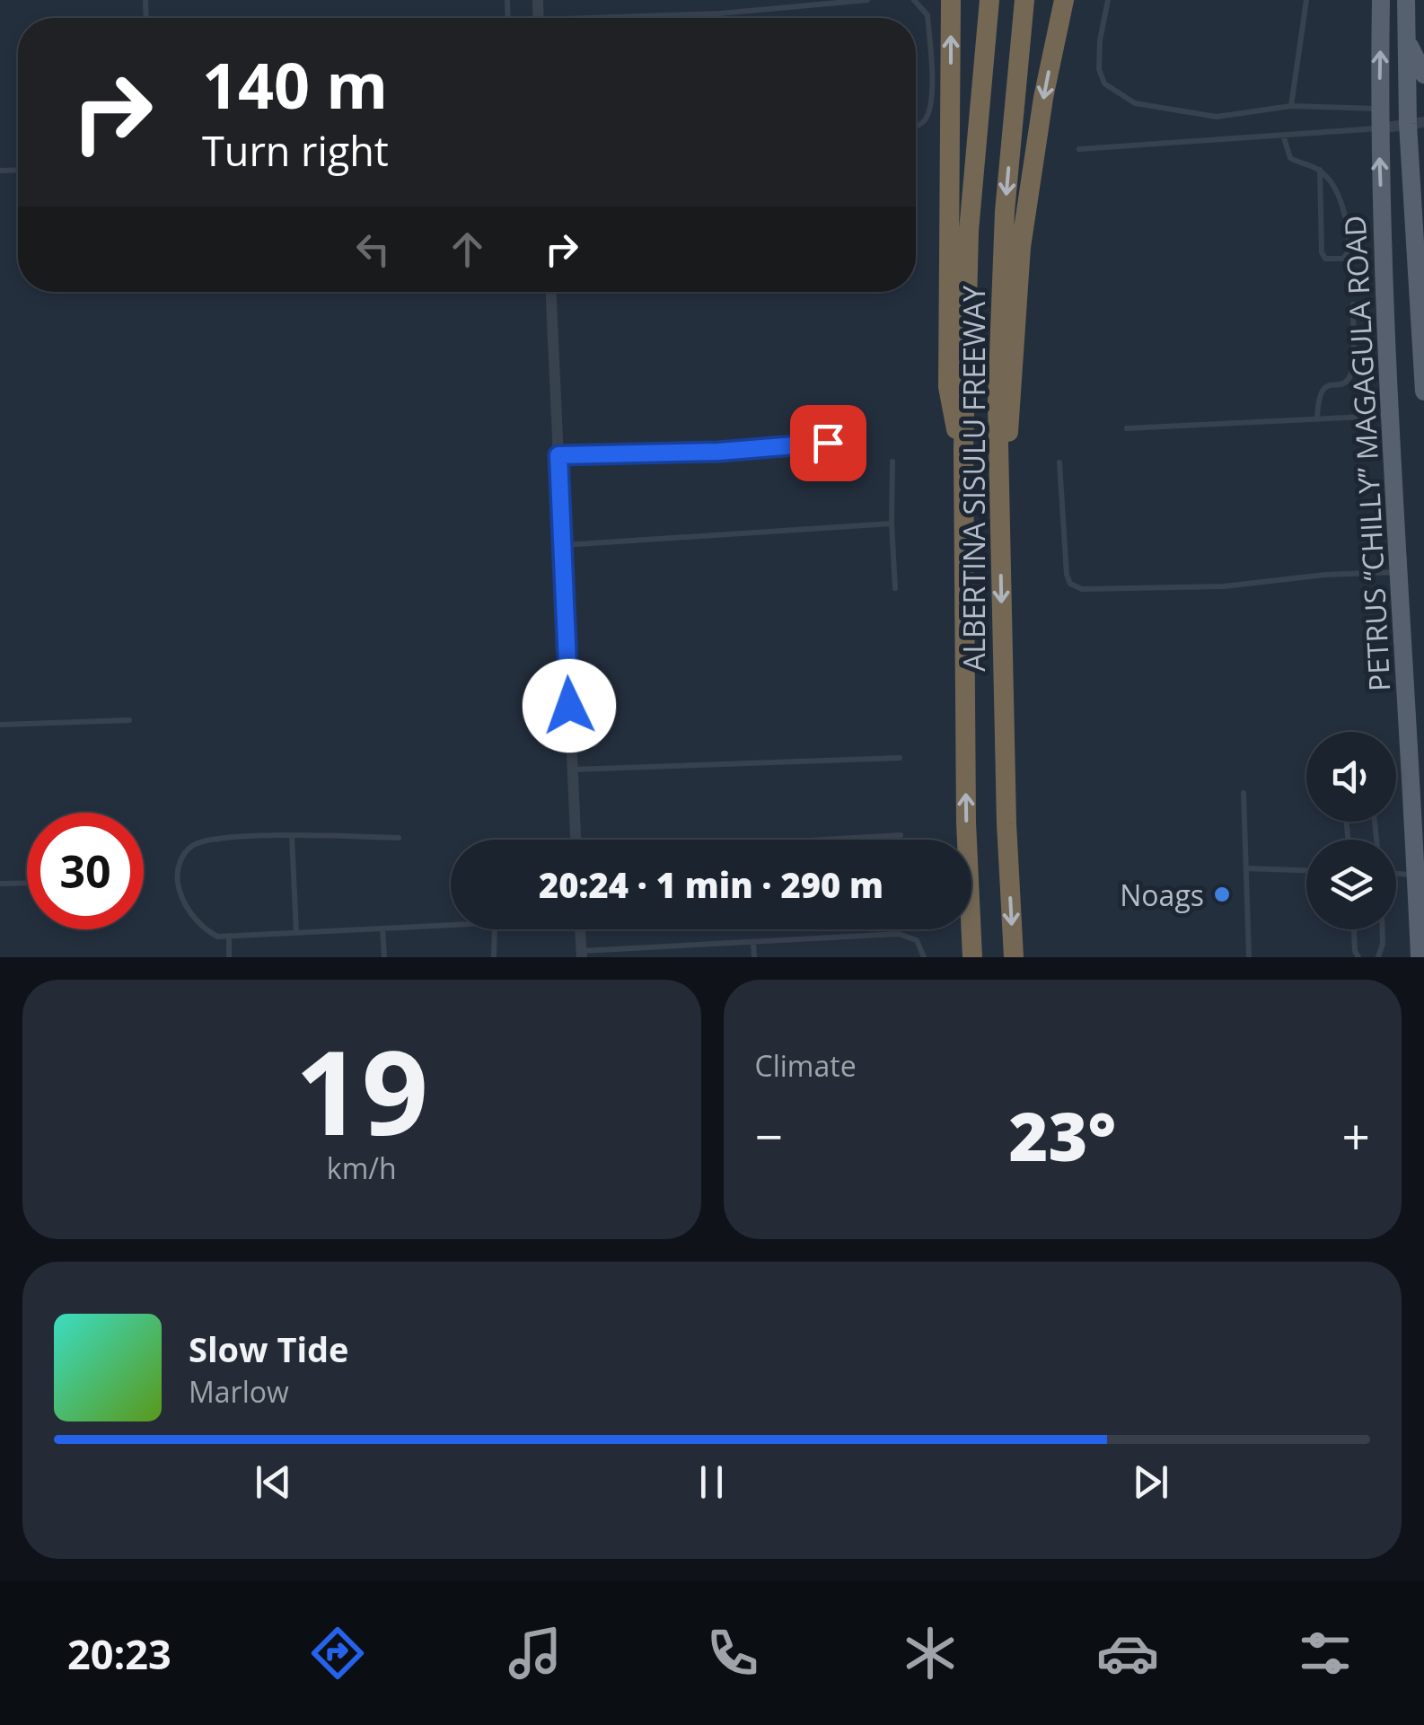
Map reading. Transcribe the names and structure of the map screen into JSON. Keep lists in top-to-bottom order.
{
  "streets": {
    "highway": ["ALBERTINA SISULU FREEWAY"],
    "main road": ["PETRUS “CHILLY” MAGAGULA ROAD"]
  },
  "places": ["Noags"],
  "page": {
    "turn": ["140 m", "Turn right"],
    "limit": "30",
    "trip": "20:24 · 1 min · 290 m",
    "tile": [
      ["19", "km/h"],
      "Climate"
    ],
    "heat": ["−", "23°", "+"],
    "song": ["Slow Tide", "Marlow"],
    "tabs": "20:23"
  }
}
